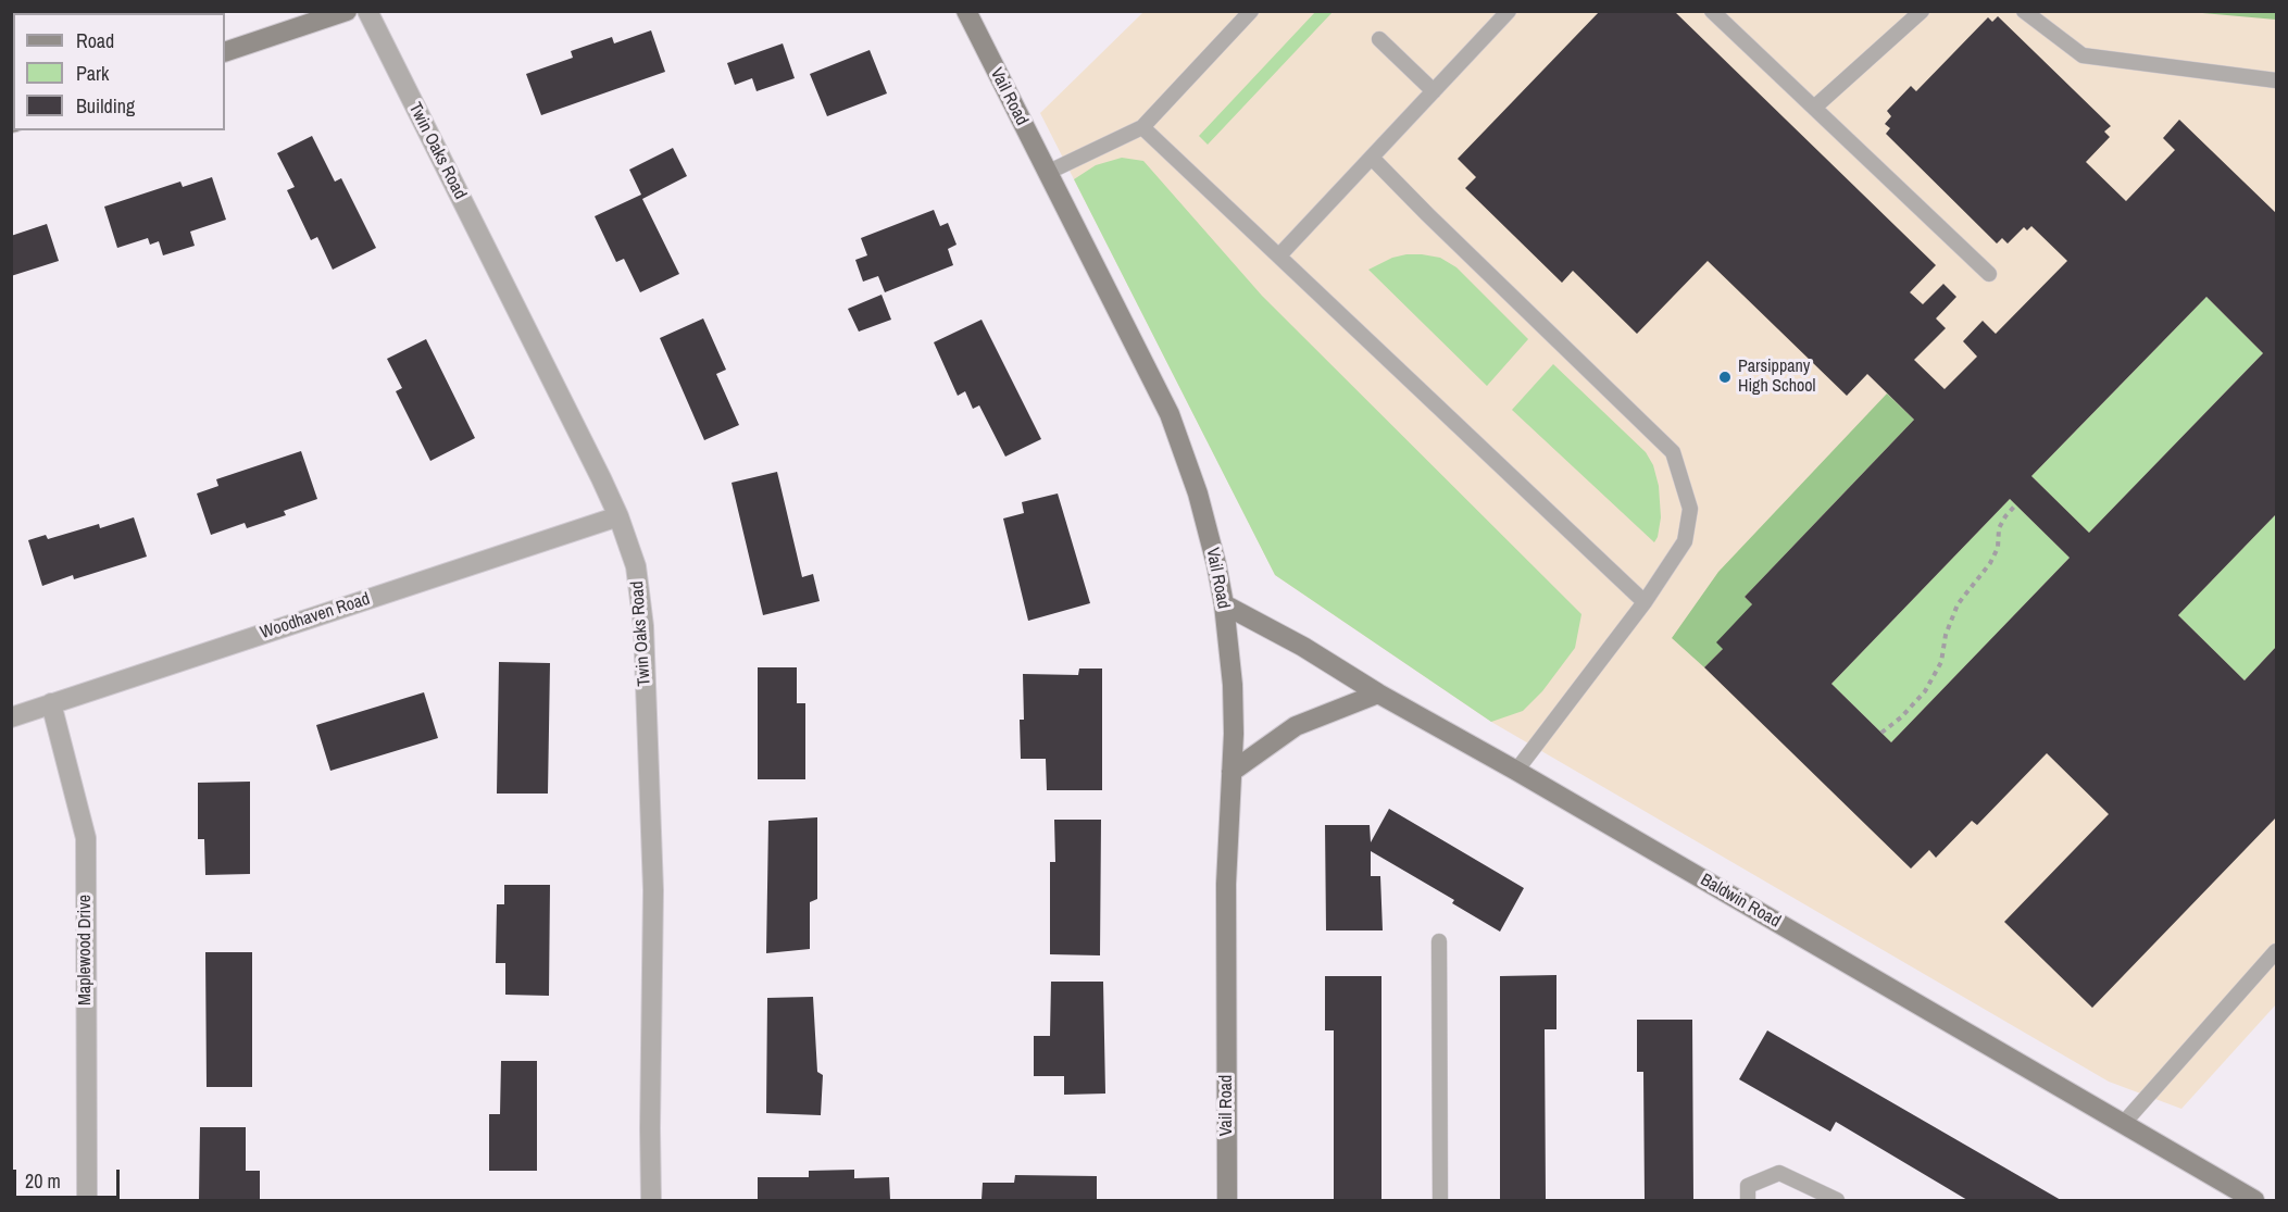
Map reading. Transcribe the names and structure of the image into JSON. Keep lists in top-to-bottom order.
{
  "streets": {
    "street": [
      "Vail Road",
      "Twin Oaks Road",
      "Woodhaven Road",
      "Baldwin Road",
      "Maplewood Drive"
    ]
  },
  "crossings": [
    ["Vail Road", "Baldwin Road"],
    ["Twin Oaks Road", "Woodhaven Road"],
    ["Woodhaven Road", "Maplewood Drive"]
  ],
  "places": ["Parsippany High School"],
  "legend": ["Road", "Park", "Building"],
  "scale_bar": "20 m"
}
